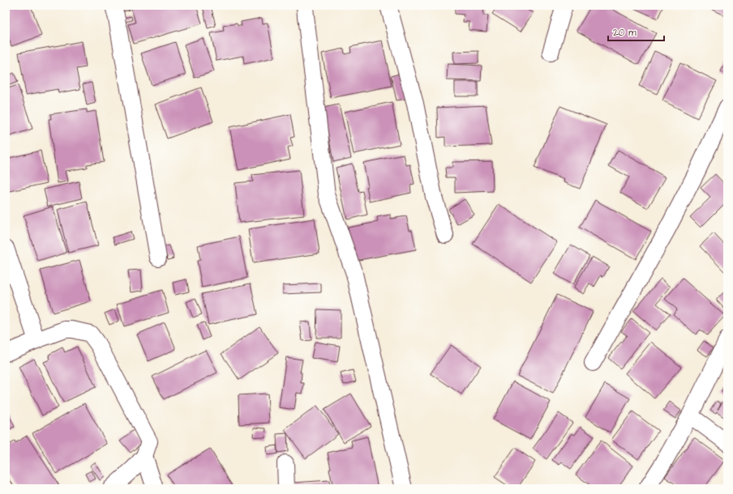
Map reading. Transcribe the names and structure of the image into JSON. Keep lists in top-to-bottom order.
{
  "scale_bar": "20 m"
}
